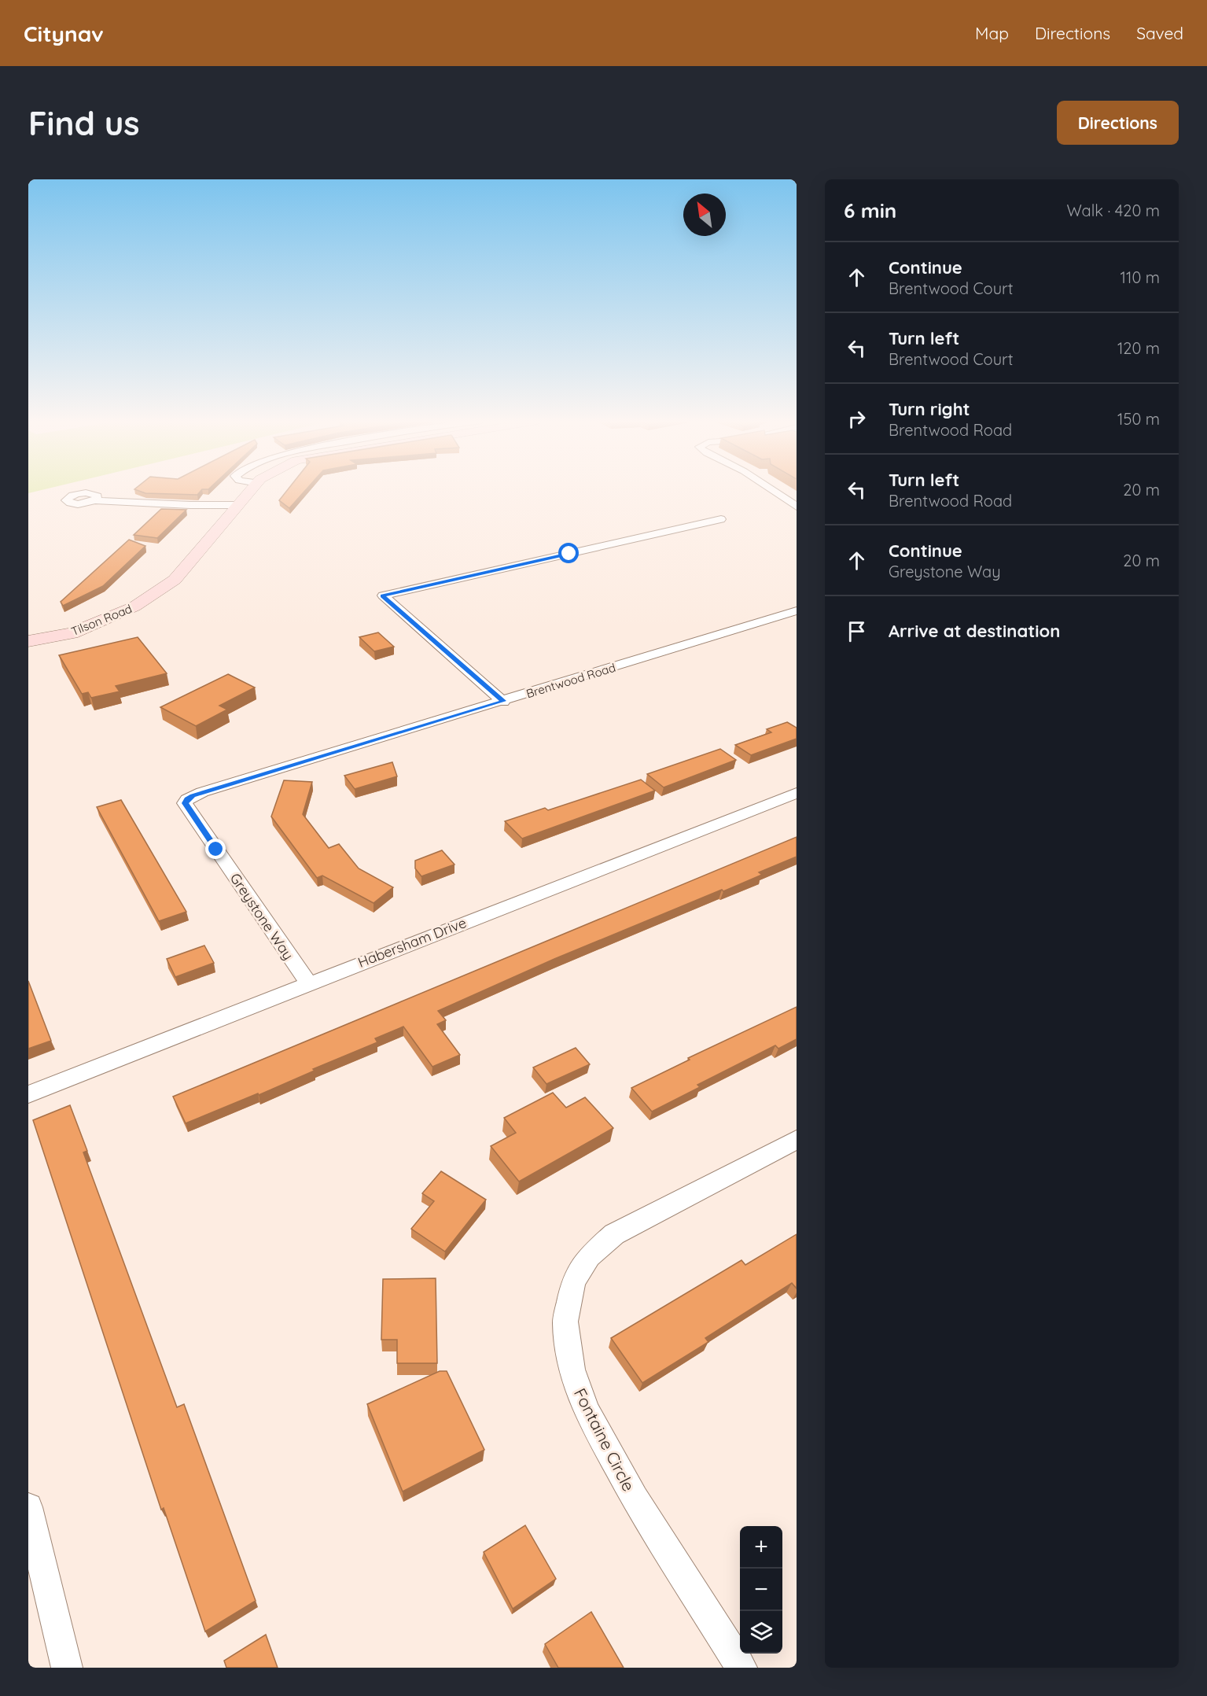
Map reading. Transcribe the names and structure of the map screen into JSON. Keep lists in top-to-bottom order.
{
  "streets": {
    "street": [
      "Tilson Road",
      "Brentwood Road",
      "Greystone Way",
      "Habersham Drive",
      "Fontaine Circle"
    ]
  },
  "crossings": [
    ["Brentwood Road", "Greystone Way"],
    ["Greystone Way", "Habersham Drive"]
  ],
  "north": "top left",
  "page": {
    "header": "Citynav",
    "nav": ["Map", "Directions", "Saved"],
    "buttons": "Directions",
    "title": "Find us",
    "heading": ["6 min", "Walk · 420 m"],
    "list": [
      ["Continue", "Brentwood Court", "110 m"],
      ["Turn left", "Brentwood Court", "120 m"],
      ["Turn right", "Brentwood Road", "150 m"],
      ["Turn left", "Brentwood Road", "20 m"],
      ["Continue", "Greystone Way", "20 m"],
      "Arrive at destination"
    ],
    "map_buttons": ["+", "−"]
  }
}
